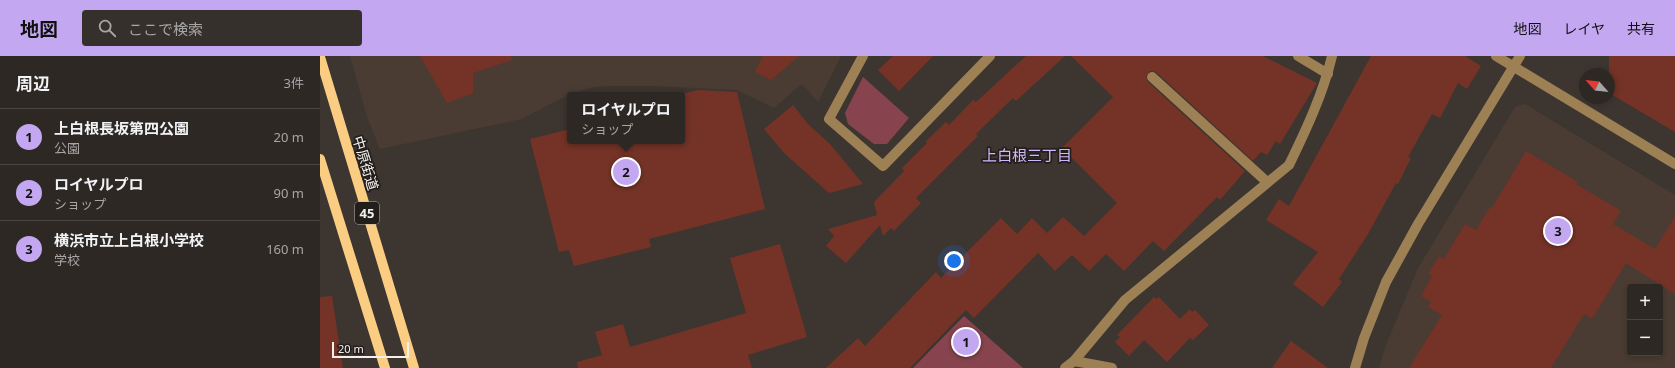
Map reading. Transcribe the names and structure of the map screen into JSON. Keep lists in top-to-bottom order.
{
  "streets": {
    "main road": ["中原街道", "45"]
  },
  "districts": ["上白根三丁目"],
  "scale_bar": "20 m",
  "north": "top left",
  "page": {
    "header": "地図",
    "search": "ここで検索",
    "nav": ["地図", "レイヤ", "共有"],
    "heading": ["周辺", "3件"],
    "popup": ["ロイヤルプロ", "ショップ"],
    "list": [
      {
        "mark": "1",
        "name": "上白根長坂第四公園",
        "note": "公園",
        "value": "20 m"
      },
      {
        "mark": "2",
        "name": "ロイヤルプロ",
        "note": "ショップ",
        "value": "90 m"
      },
      {
        "mark": "3",
        "name": "横浜市立上白根小学校",
        "note": "学校",
        "value": "160 m"
      }
    ],
    "pins": ["2", "3", "1"],
    "map_buttons": ["+", "−"],
    "scale": "20 m"
  }
}
